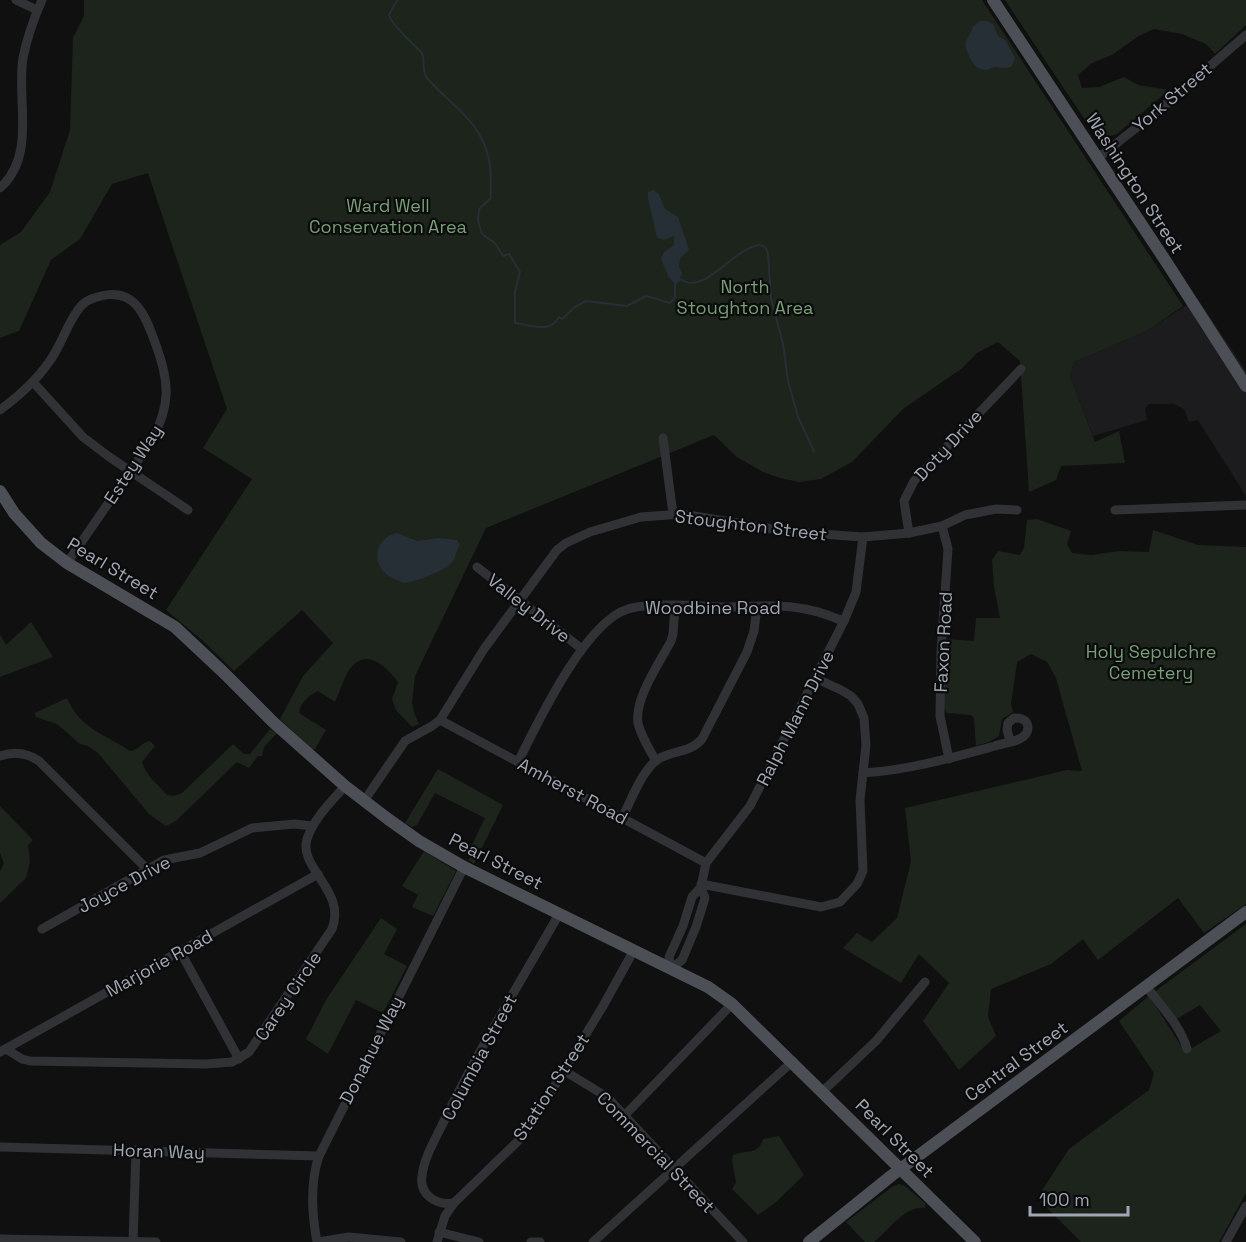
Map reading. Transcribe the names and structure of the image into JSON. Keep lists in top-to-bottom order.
{
  "streets": {
    "main road": ["Washington Street", "Pearl Street", "Central Street"],
    "street": [
      "York Street",
      "Doty Drive",
      "Estey Way",
      "Stoughton Street",
      "Woodbine Road",
      "Valley Drive",
      "Faxon Road",
      "Ralph Mann Drive",
      "Amherst Road",
      "Joyce Drive",
      "Marjorie Road",
      "Carey Circle",
      "Donahue Way",
      "Columbia Street",
      "Station Street",
      "Horan Way",
      "Commercial Street"
    ]
  },
  "crossings": [
    ["York Street", "Washington Street"],
    ["Doty Drive", "Stoughton Street"],
    ["Estey Way", "Pearl Street"],
    ["Stoughton Street", "Pearl Street"],
    ["Stoughton Street", "Valley Drive"],
    ["Stoughton Street", "Faxon Road"],
    ["Stoughton Street", "Ralph Mann Drive"],
    ["Stoughton Street", "Amherst Road"],
    ["Pearl Street", "Ralph Mann Drive"],
    ["Pearl Street", "Donahue Way"],
    ["Pearl Street", "Columbia Street"],
    ["Pearl Street", "Central Street"],
    ["Pearl Street", "Station Street"],
    ["Woodbine Road", "Valley Drive"],
    ["Woodbine Road", "Ralph Mann Drive"],
    ["Woodbine Road", "Amherst Road"],
    ["Ralph Mann Drive", "Amherst Road"],
    ["Joyce Drive", "Carey Circle"],
    ["Marjorie Road", "Carey Circle"],
    ["Donahue Way", "Horan Way"],
    ["Columbia Street", "Station Street"],
    ["Station Street", "Commercial Street"]
  ],
  "parks": ["Ward Well Conservation Area", "North Stoughton Area", "Holy Sepulchre Cemetery"],
  "scale_bar": "100 m"
}
